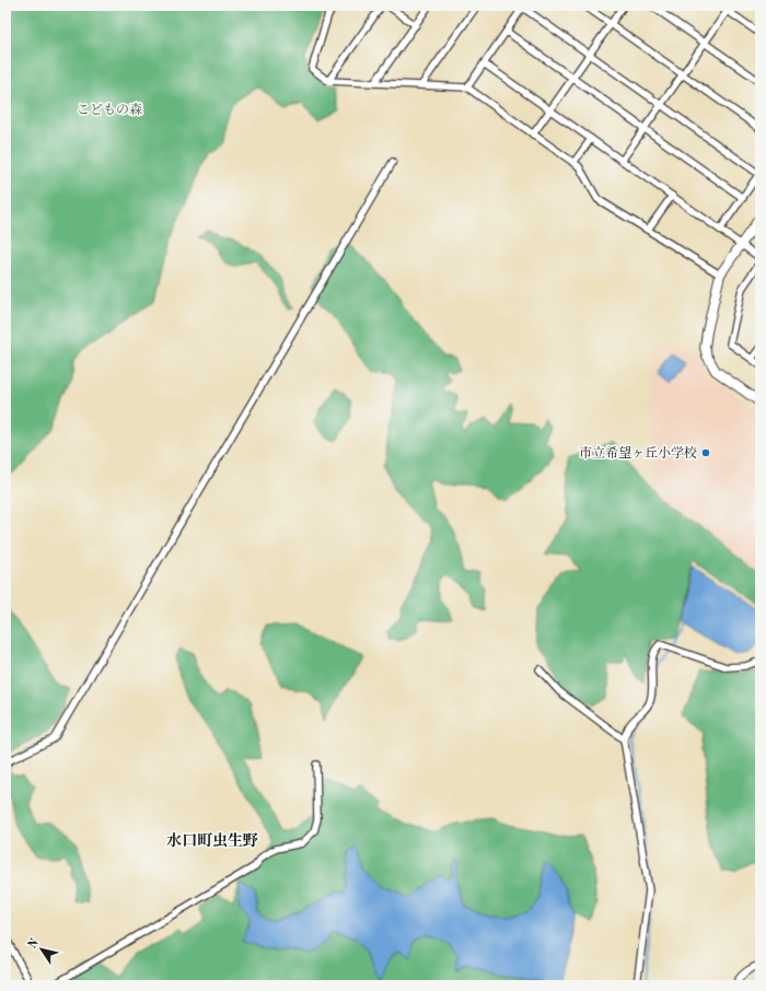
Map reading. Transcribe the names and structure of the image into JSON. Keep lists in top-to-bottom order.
{
  "districts": ["水口町虫生野"],
  "parks": ["こどもの森"],
  "places": ["市立希望ヶ丘小学校"],
  "north": "top left"
}
